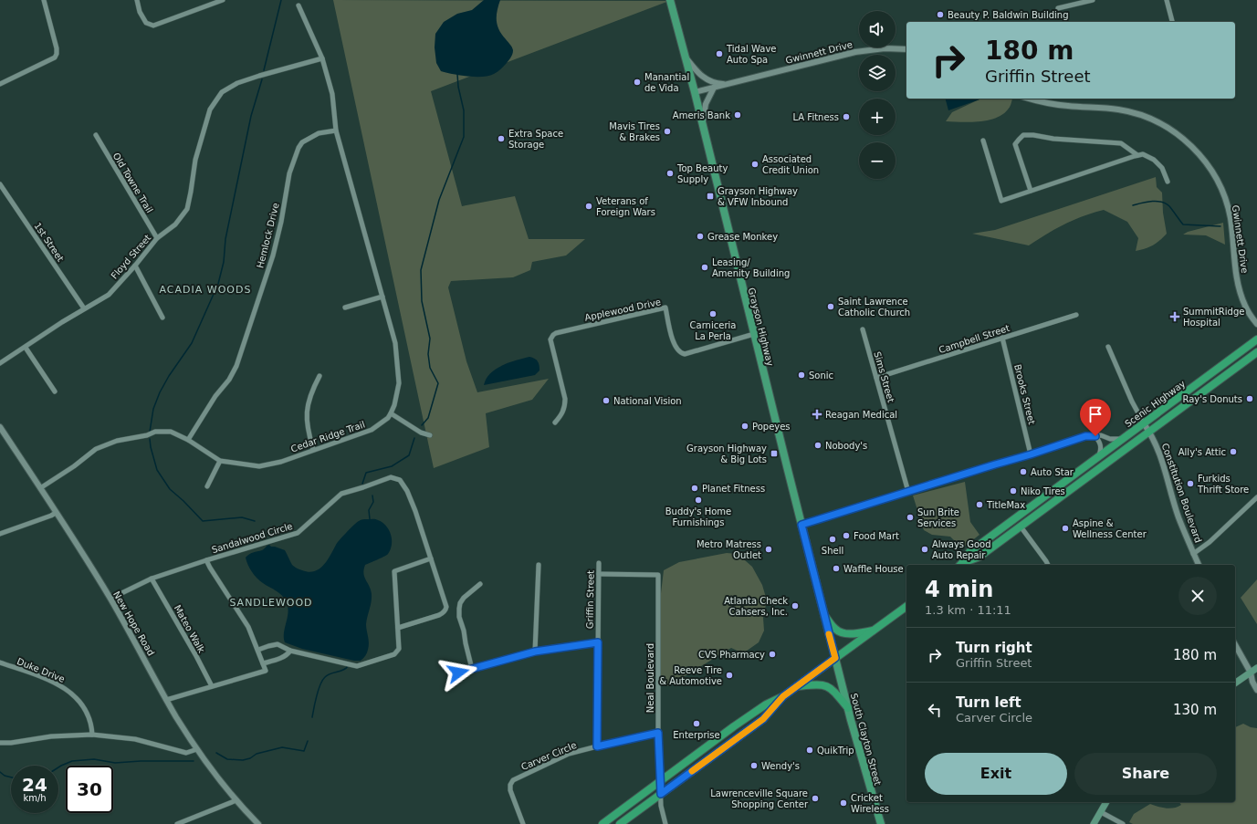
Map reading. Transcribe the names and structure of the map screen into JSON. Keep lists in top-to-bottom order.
{
  "streets": {
    "highway": ["Scenic Highway"],
    "main road": ["Grayson Highway", "South Clayton Street"],
    "street": [
      "Gwinnett Drive",
      "Old Towne Trail",
      "Hemlock Drive",
      "1st Street",
      "Floyd Street",
      "Applewood Drive",
      "Campbell Street",
      "Sims Street",
      "Brooks Street",
      "Cedar Ridge Trail",
      "Constitution Boulevard",
      "Sandalwood Circle",
      "Griffin Street",
      "New Hope Road",
      "Mateo Walk",
      "Duke Drive",
      "Neal Boulevard",
      "Carver Circle"
    ]
  },
  "crossings": [
    ["Gwinnett Drive", "Grayson Highway"],
    ["Old Towne Trail", "Floyd Street"],
    ["Hemlock Drive", "Cedar Ridge Trail"],
    ["1st Street", "Floyd Street"],
    ["Floyd Street", "Cedar Ridge Trail"],
    ["Applewood Drive", "Grayson Highway"],
    ["Grayson Highway", "South Clayton Street"],
    ["Campbell Street", "Sims Street"],
    ["Campbell Street", "Brooks Street"],
    ["Scenic Highway", "Constitution Boulevard"],
    ["Cedar Ridge Trail", "New Hope Road"],
    ["Sandalwood Circle", "New Hope Road"],
    ["Sandalwood Circle", "Mateo Walk"],
    ["Griffin Street", "Neal Boulevard"],
    ["Griffin Street", "Carver Circle"],
    ["Neal Boulevard", "Carver Circle"]
  ],
  "districts": ["ACADIA WOODS", "SANDLEWOOD"],
  "places": {
    "other": [
      "Beauty P. Baldwin Building",
      "Tidal Wave Auto Spa",
      "Manantial de Vida",
      "Ameris Bank",
      "LA Fitness",
      "Mavis Tires & Brakes",
      "Extra Space Storage",
      "Associated Credit Union",
      "Top Beauty Supply",
      "Veterans of Foreign Wars",
      "Grease Monkey",
      "Leasing/ Amenity Building",
      "Saint Lawrence Catholic Church",
      "Carniceria La Perla",
      "Sonic",
      "Ray's Donuts",
      "National Vision",
      "Popeyes",
      "Nobody's",
      "Ally's Attic",
      "Auto Star",
      "Furkids Thrift Store",
      "Planet Fitness",
      "Niko Tires",
      "Buddy's Home Furnishings",
      "TitleMax",
      "Sun Brite Services",
      "Aspine & Wellness Center",
      "Food Mart",
      "Shell",
      "Metro Matress Outlet",
      "Always Good Auto Repair",
      "Waffle House",
      "Atlanta Check Cahsers, Inc.",
      "CVS Pharmacy",
      "Reeve Tire & Automotive",
      "Enterprise",
      "QuikTrip",
      "Wendy's",
      "Lawrenceville Square Shopping Center",
      "Cricket Wireless"
    ],
    "transit": ["Grayson Highway & VFW Inbound", "Grayson Highway & Big Lots"],
    "health": ["SummitRidge Hospital", "Reagan Medical"]
  },
  "page": {
    "map_buttons": ["+", "−"],
    "turn": ["180 m", "Griffin Street"],
    "heading": ["4 min", "1.3 km · 11:11"],
    "list": [
      {
        "name": "Turn right",
        "note": "Griffin Street",
        "value": "180 m"
      },
      {
        "name": "Turn left",
        "note": "Carver Circle",
        "value": "130 m"
      }
    ],
    "buttons": ["Exit", "Share"],
    "speed": "24 km/h",
    "limit": "30"
  }
}
